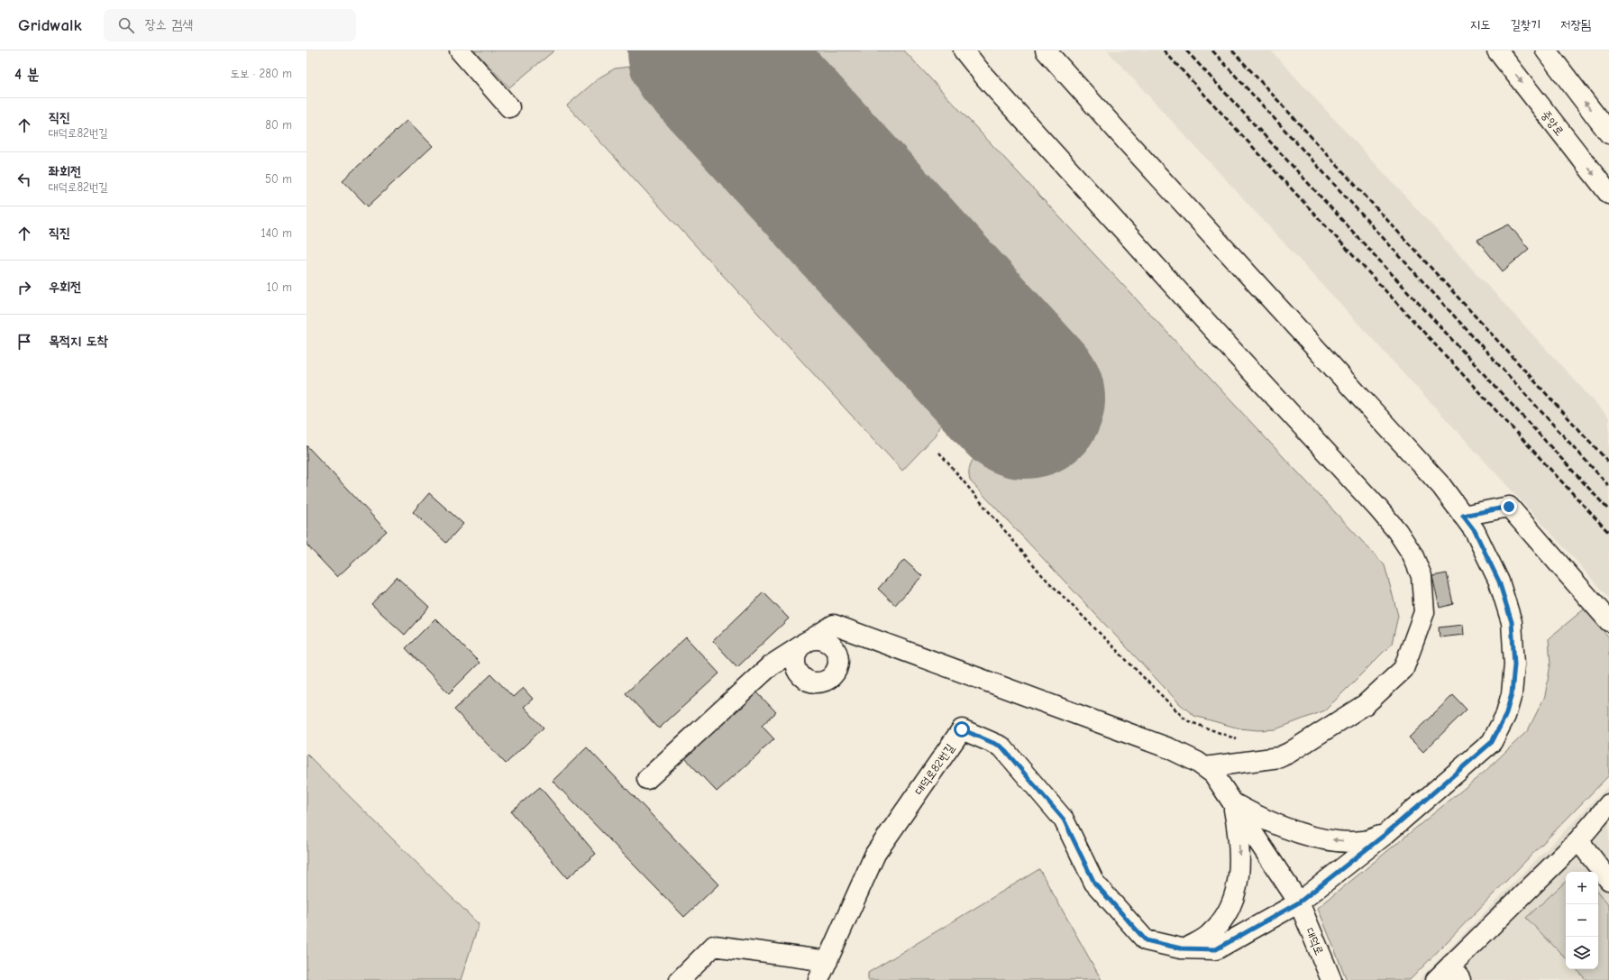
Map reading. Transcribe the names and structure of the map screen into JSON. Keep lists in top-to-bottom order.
{
  "streets": {
    "main road": ["중앙로", "대덕로82번길", "대덕로"]
  },
  "crossings": [
    ["대덕로82번길", "대덕로"]
  ],
  "page": {
    "header": "Gridwalk",
    "search": "장소 검색",
    "nav": ["지도", "길찾기", "저장됨"],
    "heading": ["4 분", "도보 · 280 m"],
    "list": [
      ["직진", "대덕로82번길", "80 m"],
      ["좌회전", "대덕로82번길", "50 m"],
      ["직진", "140 m"],
      ["우회전", "10 m"],
      "목적지 도착"
    ],
    "map_buttons": ["+", "−"]
  }
}
